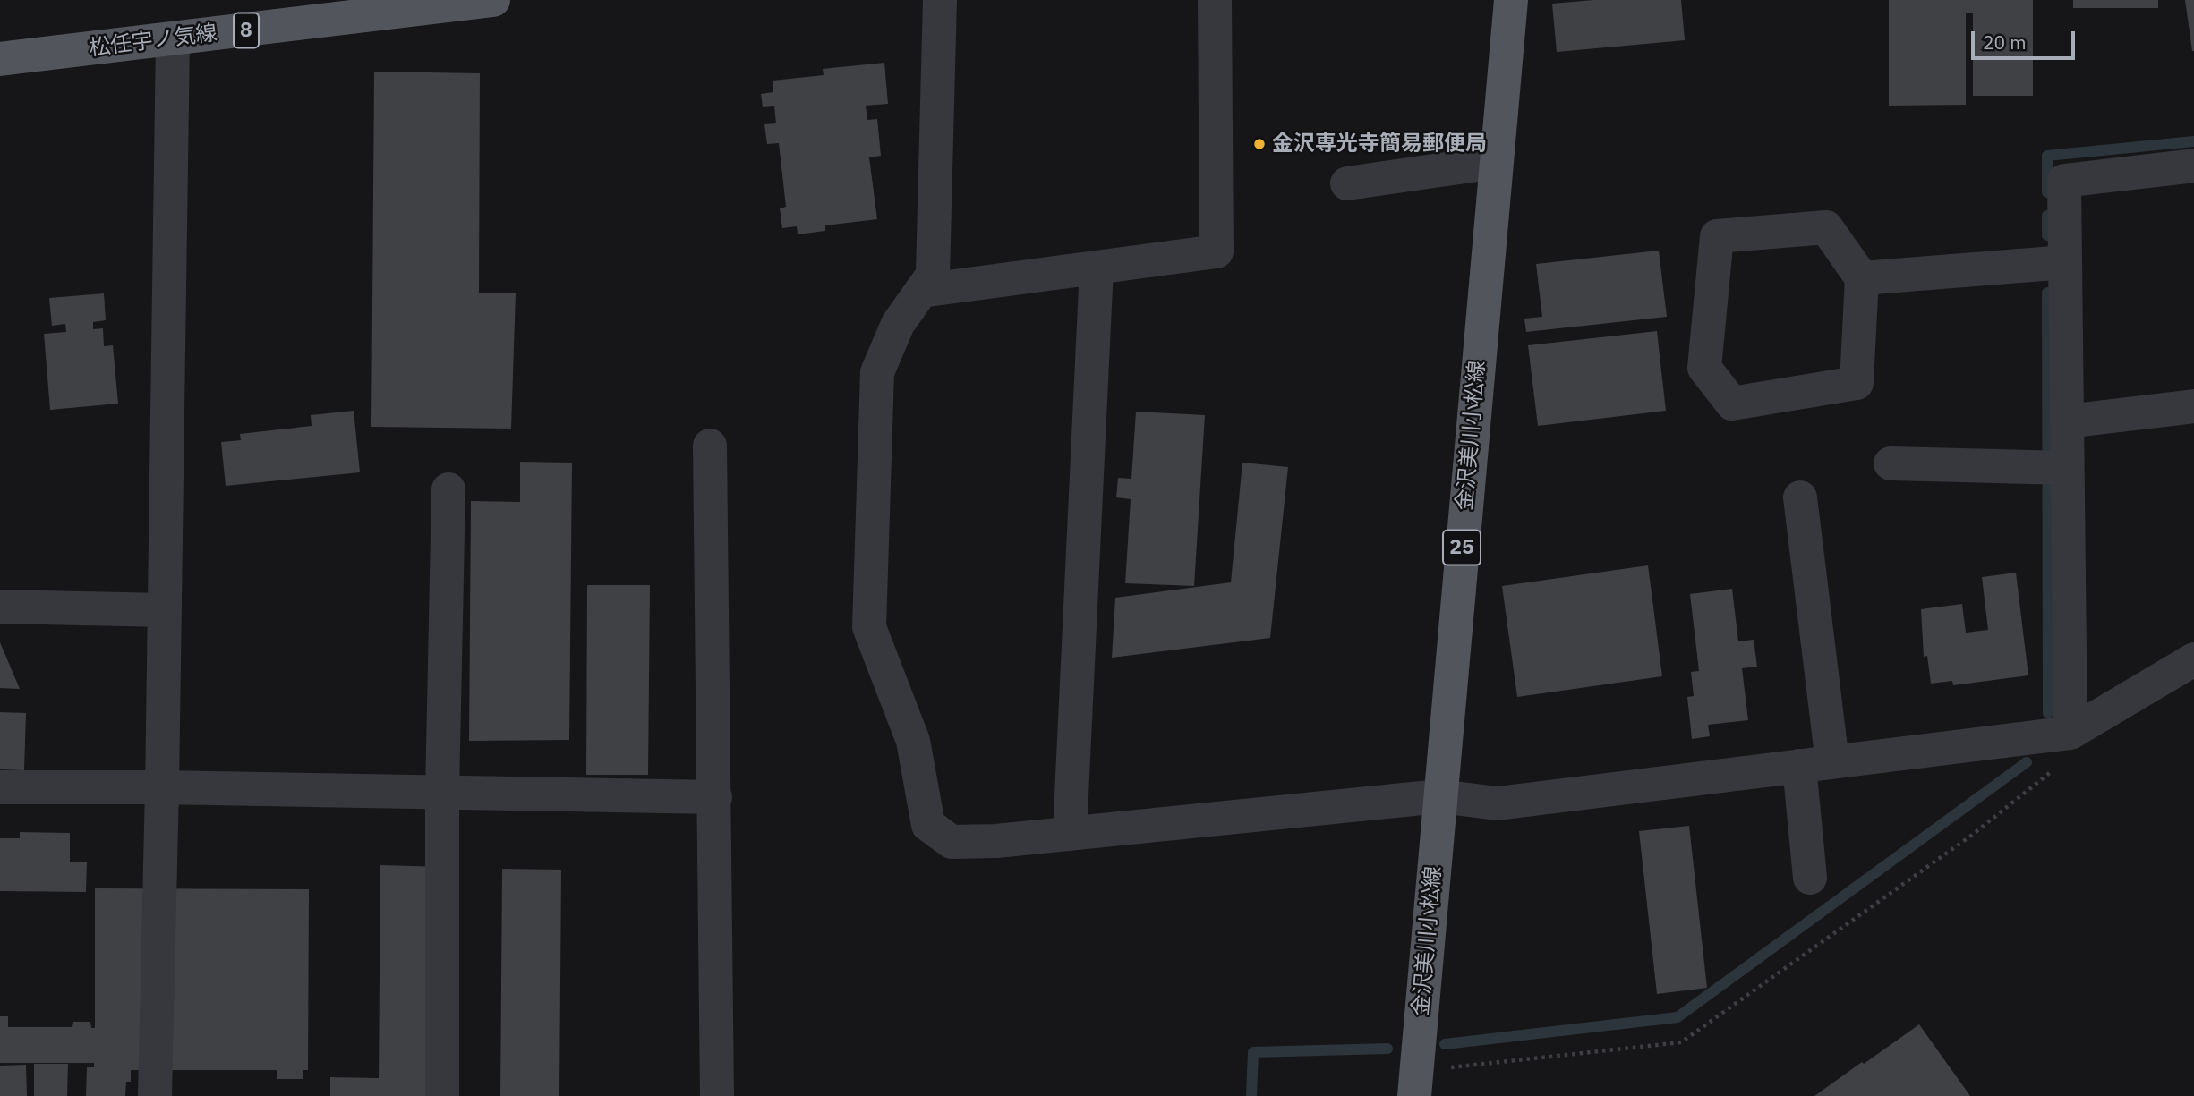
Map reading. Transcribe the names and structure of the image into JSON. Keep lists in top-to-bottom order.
{
  "streets": {
    "main road": [
      "8",
      "松任宇ノ気線",
      "金沢美川小松線",
      "25"
    ]
  },
  "places": ["金沢専光寺簡易郵便局"],
  "scale_bar": "20 m"
}
